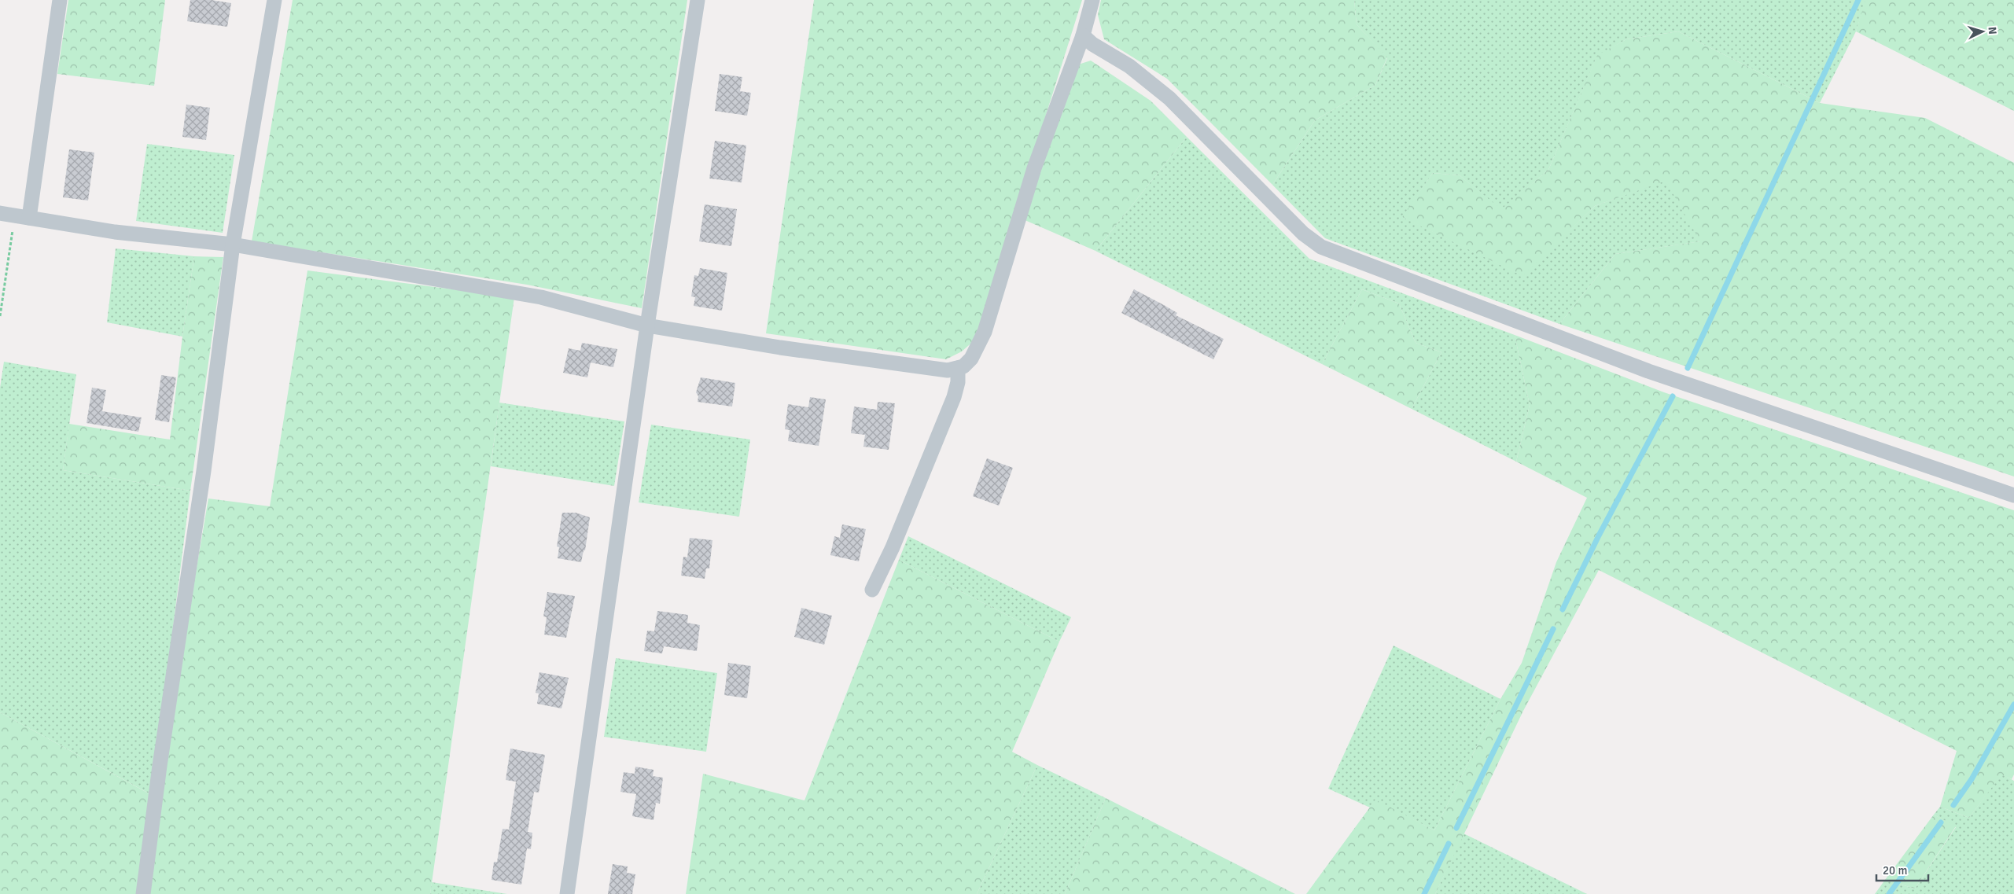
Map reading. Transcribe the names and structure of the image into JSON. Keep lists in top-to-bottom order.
{
  "scale_bar": "20 m",
  "north": "right"
}
